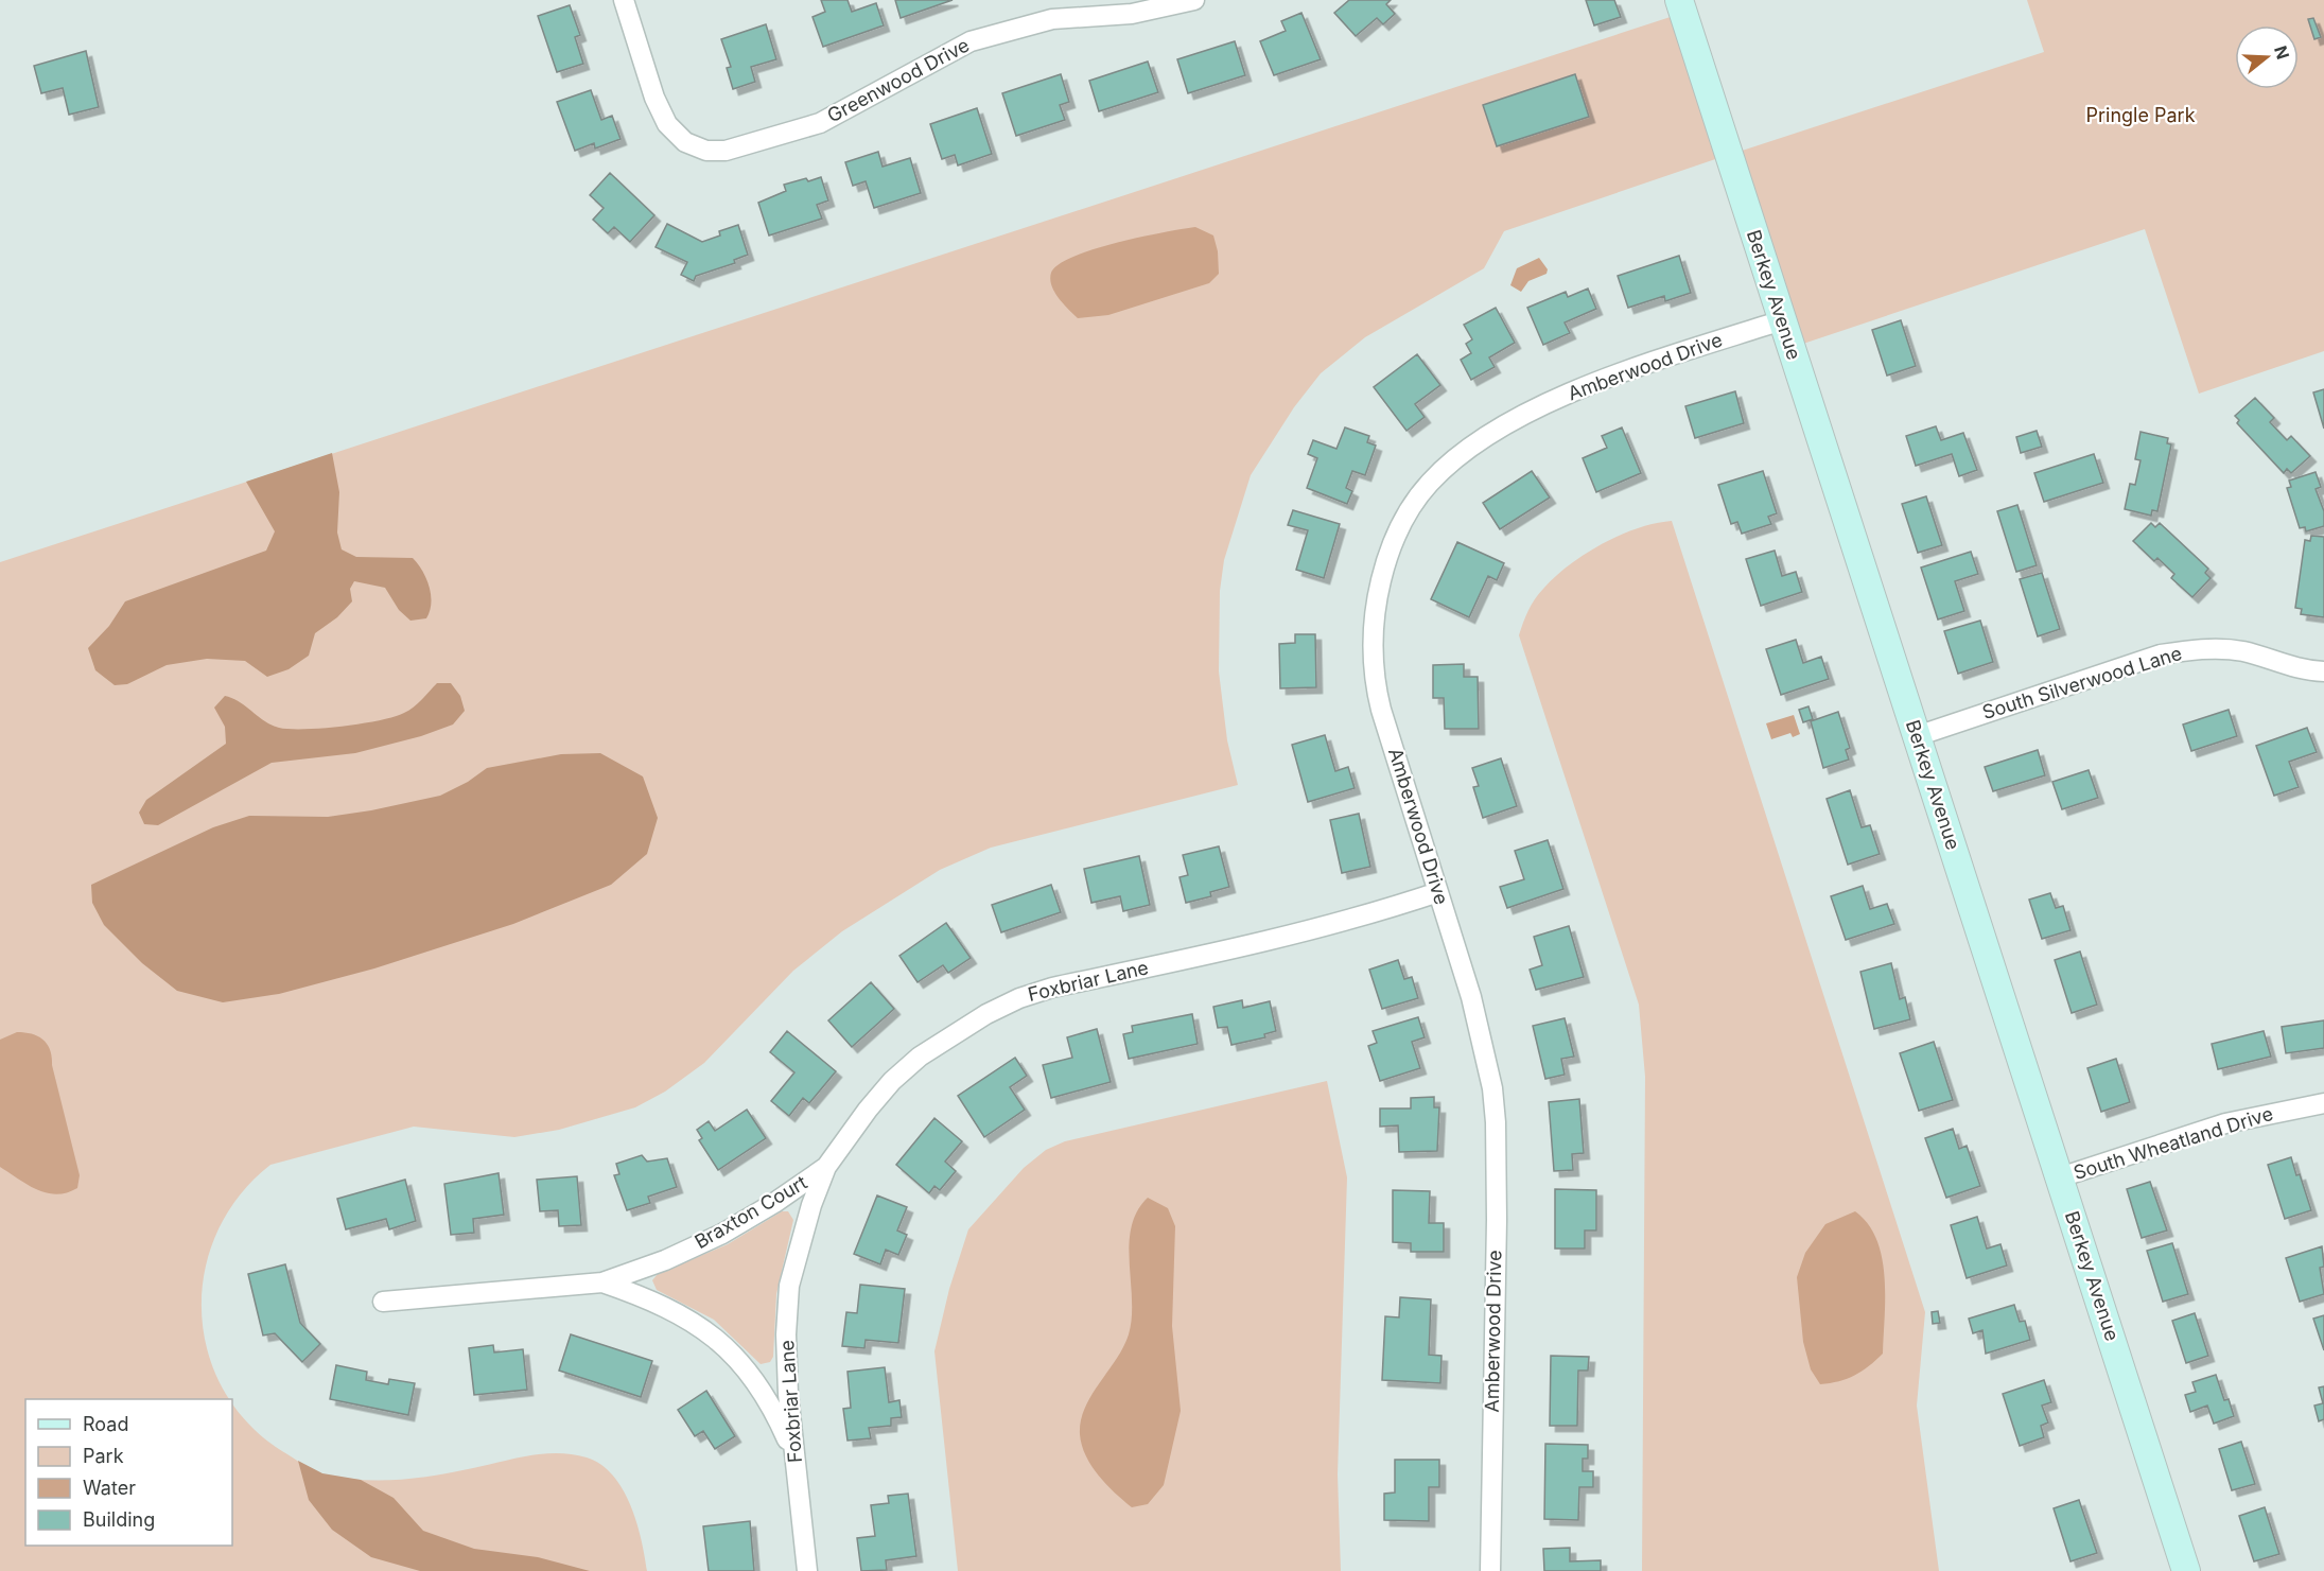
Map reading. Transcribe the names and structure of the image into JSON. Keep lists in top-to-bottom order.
{
  "streets": {
    "street": [
      "Greenwood Drive",
      "Berkey Avenue",
      "Amberwood Drive",
      "South Silverwood Lane",
      "Foxbriar Lane",
      "South Wheatland Drive",
      "Braxton Court"
    ]
  },
  "crossings": [
    ["Berkey Avenue", "Amberwood Drive"],
    ["Berkey Avenue", "South Silverwood Lane"],
    ["Berkey Avenue", "South Wheatland Drive"],
    ["Amberwood Drive", "Foxbriar Lane"],
    ["Foxbriar Lane", "Braxton Court"]
  ],
  "parks": ["Pringle Park"],
  "legend": [
    "Road",
    "Park",
    "Water",
    "Building"
  ],
  "north": "right"
}
